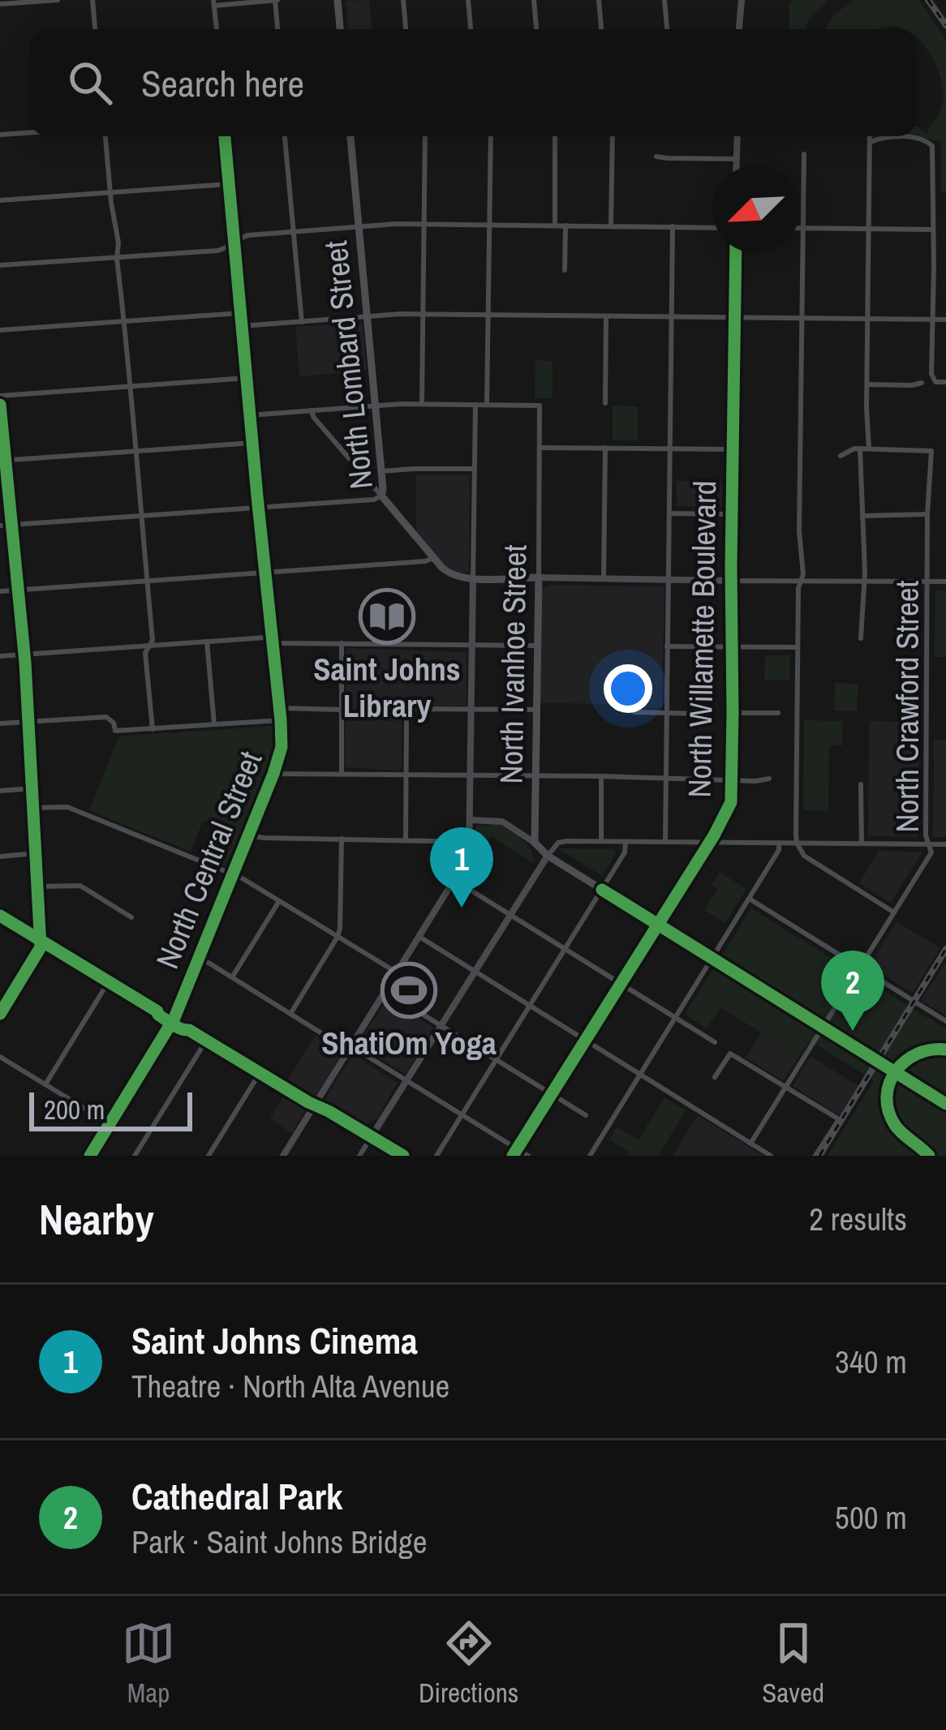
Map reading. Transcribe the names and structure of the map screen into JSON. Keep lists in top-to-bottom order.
{
  "streets": {
    "main road": ["North Lombard Street", "North Willamette Boulevard", "North Ivanhoe Street"],
    "street": ["North Crawford Street", "North Central Street"]
  },
  "places": {
    "library": ["Saint Johns Library"],
    "sports": ["ShatiOm Yoga"]
  },
  "scale_bar": "200 m",
  "north": "bottom left",
  "page": {
    "search": "Search here",
    "pins": ["1", "2"],
    "scale": "200 m",
    "heading": ["Nearby", "2 results"],
    "list": [
      {
        "mark": "1",
        "name": "Saint Johns Cinema",
        "note": "Theatre · North Alta Avenue",
        "value": "340 m"
      },
      {
        "mark": "2",
        "name": "Cathedral Park",
        "note": "Park · Saint Johns Bridge",
        "value": "500 m"
      }
    ],
    "nav": ["Map", "Directions", "Saved"]
  }
}
